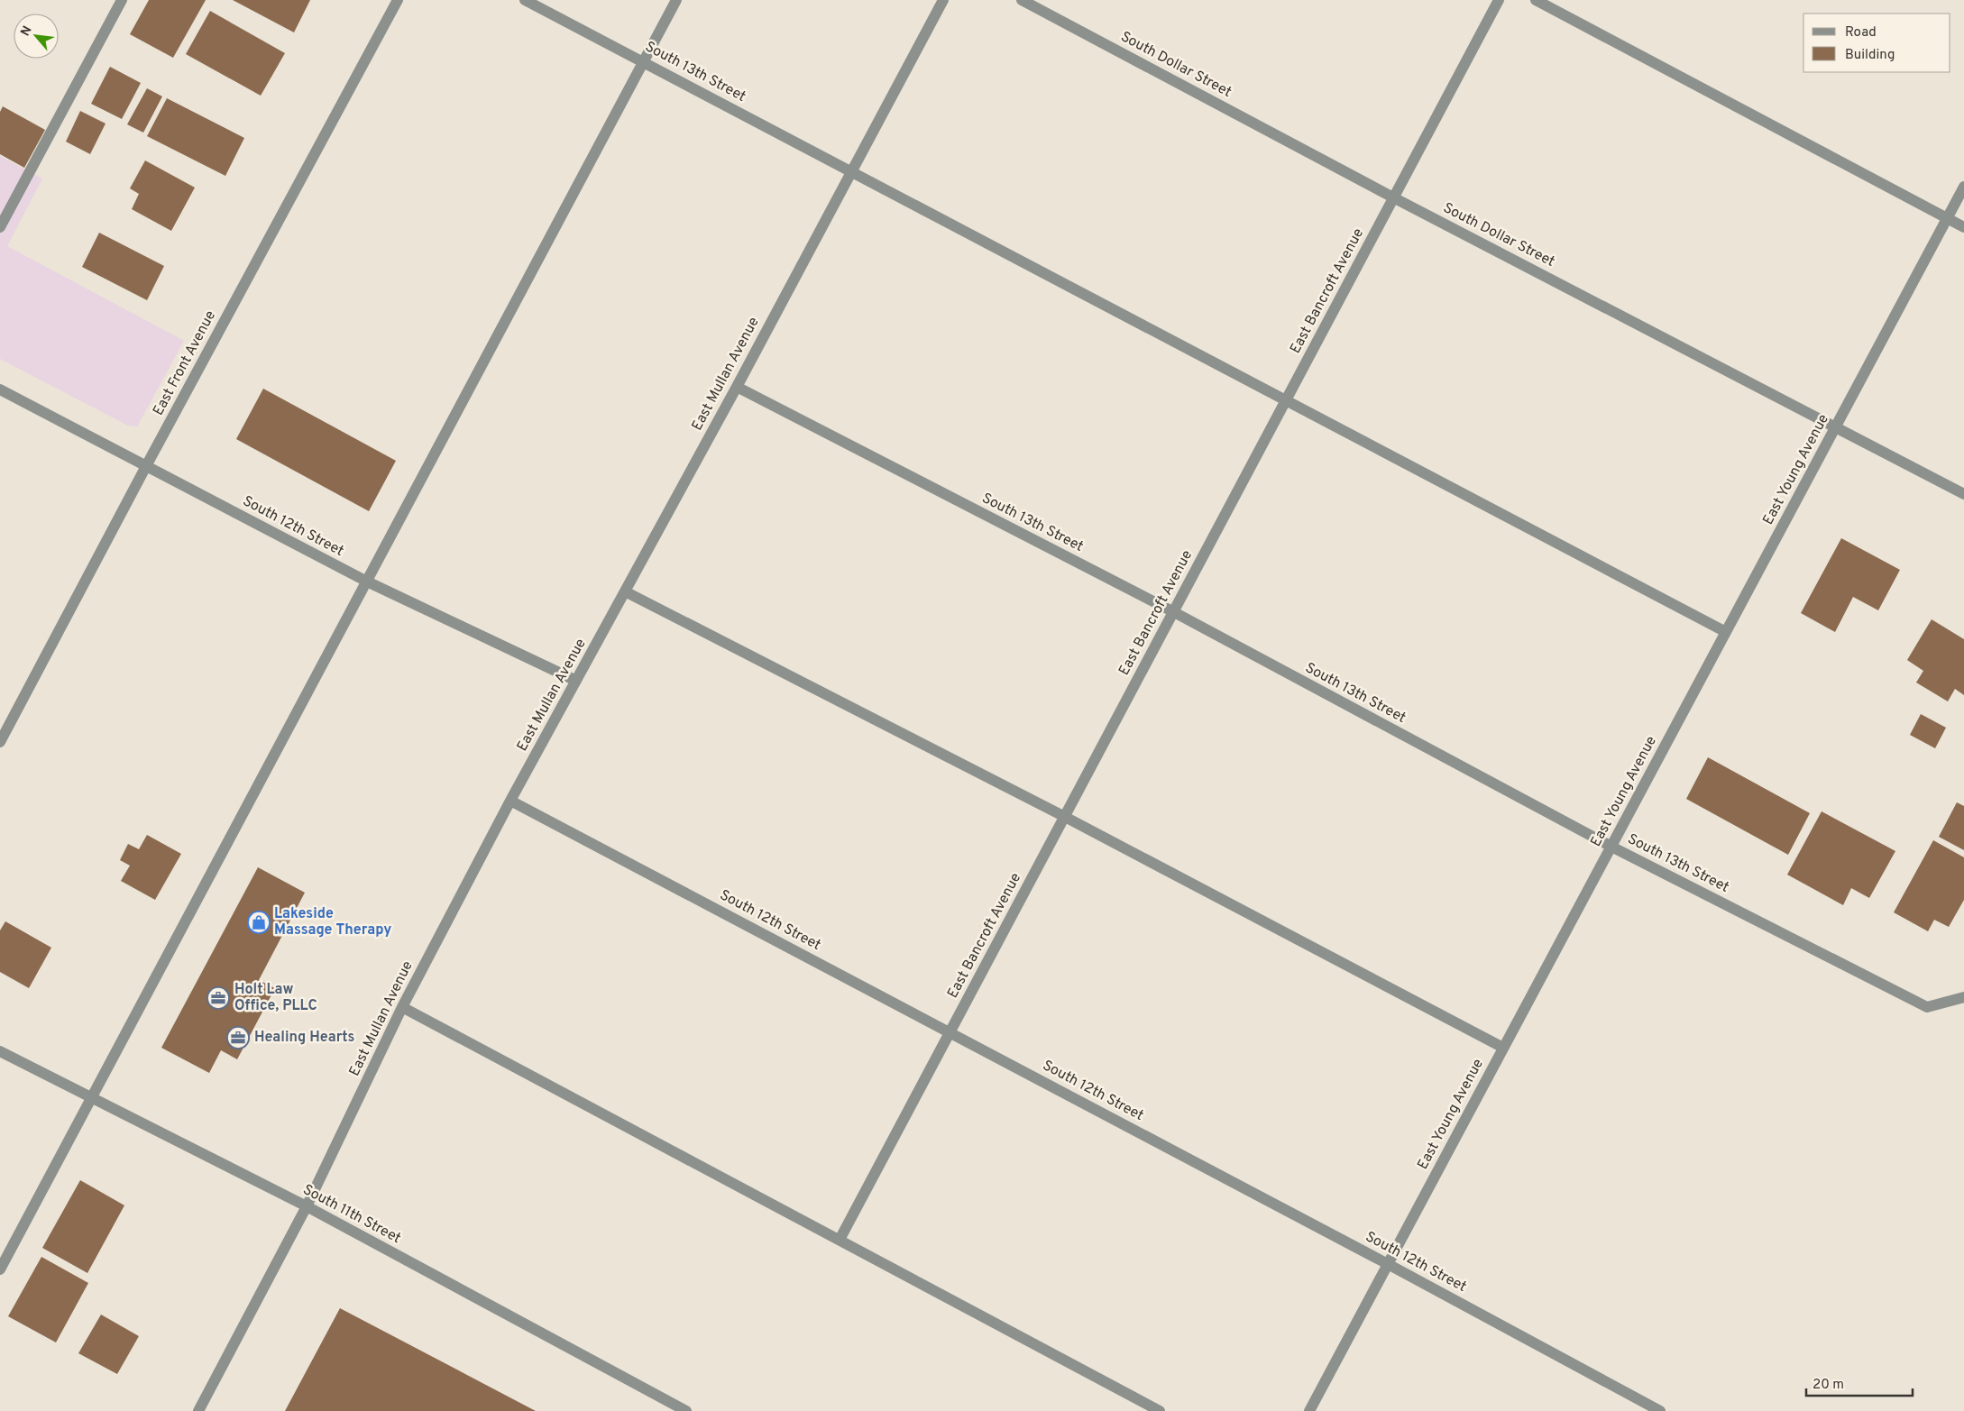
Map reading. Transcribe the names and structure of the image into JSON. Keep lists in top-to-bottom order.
{
  "streets": {
    "street": [
      "South Dollar Street",
      "South 13th Street",
      "East Bancroft Avenue",
      "East Front Avenue",
      "East Mullan Avenue",
      "East Young Avenue",
      "South 12th Street",
      "South 11th Street"
    ]
  },
  "crossings": [
    ["South Dollar Street", "East Bancroft Avenue"],
    ["South Dollar Street", "East Young Avenue"],
    ["South 13th Street", "East Bancroft Avenue"],
    ["South 13th Street", "East Mullan Avenue"],
    ["South 13th Street", "East Young Avenue"],
    ["East Bancroft Avenue", "South 12th Street"],
    ["East Front Avenue", "South 12th Street"],
    ["East Mullan Avenue", "South 12th Street"],
    ["East Mullan Avenue", "South 11th Street"],
    ["East Young Avenue", "South 12th Street"]
  ],
  "places": {
    "shop": ["Lakeside Massage Therapy"],
    "office": ["Holt Law Office, PLLC", "Healing Hearts"]
  },
  "legend": ["Road", "Building"],
  "scale_bar": "20 m",
  "north": "top left"
}
